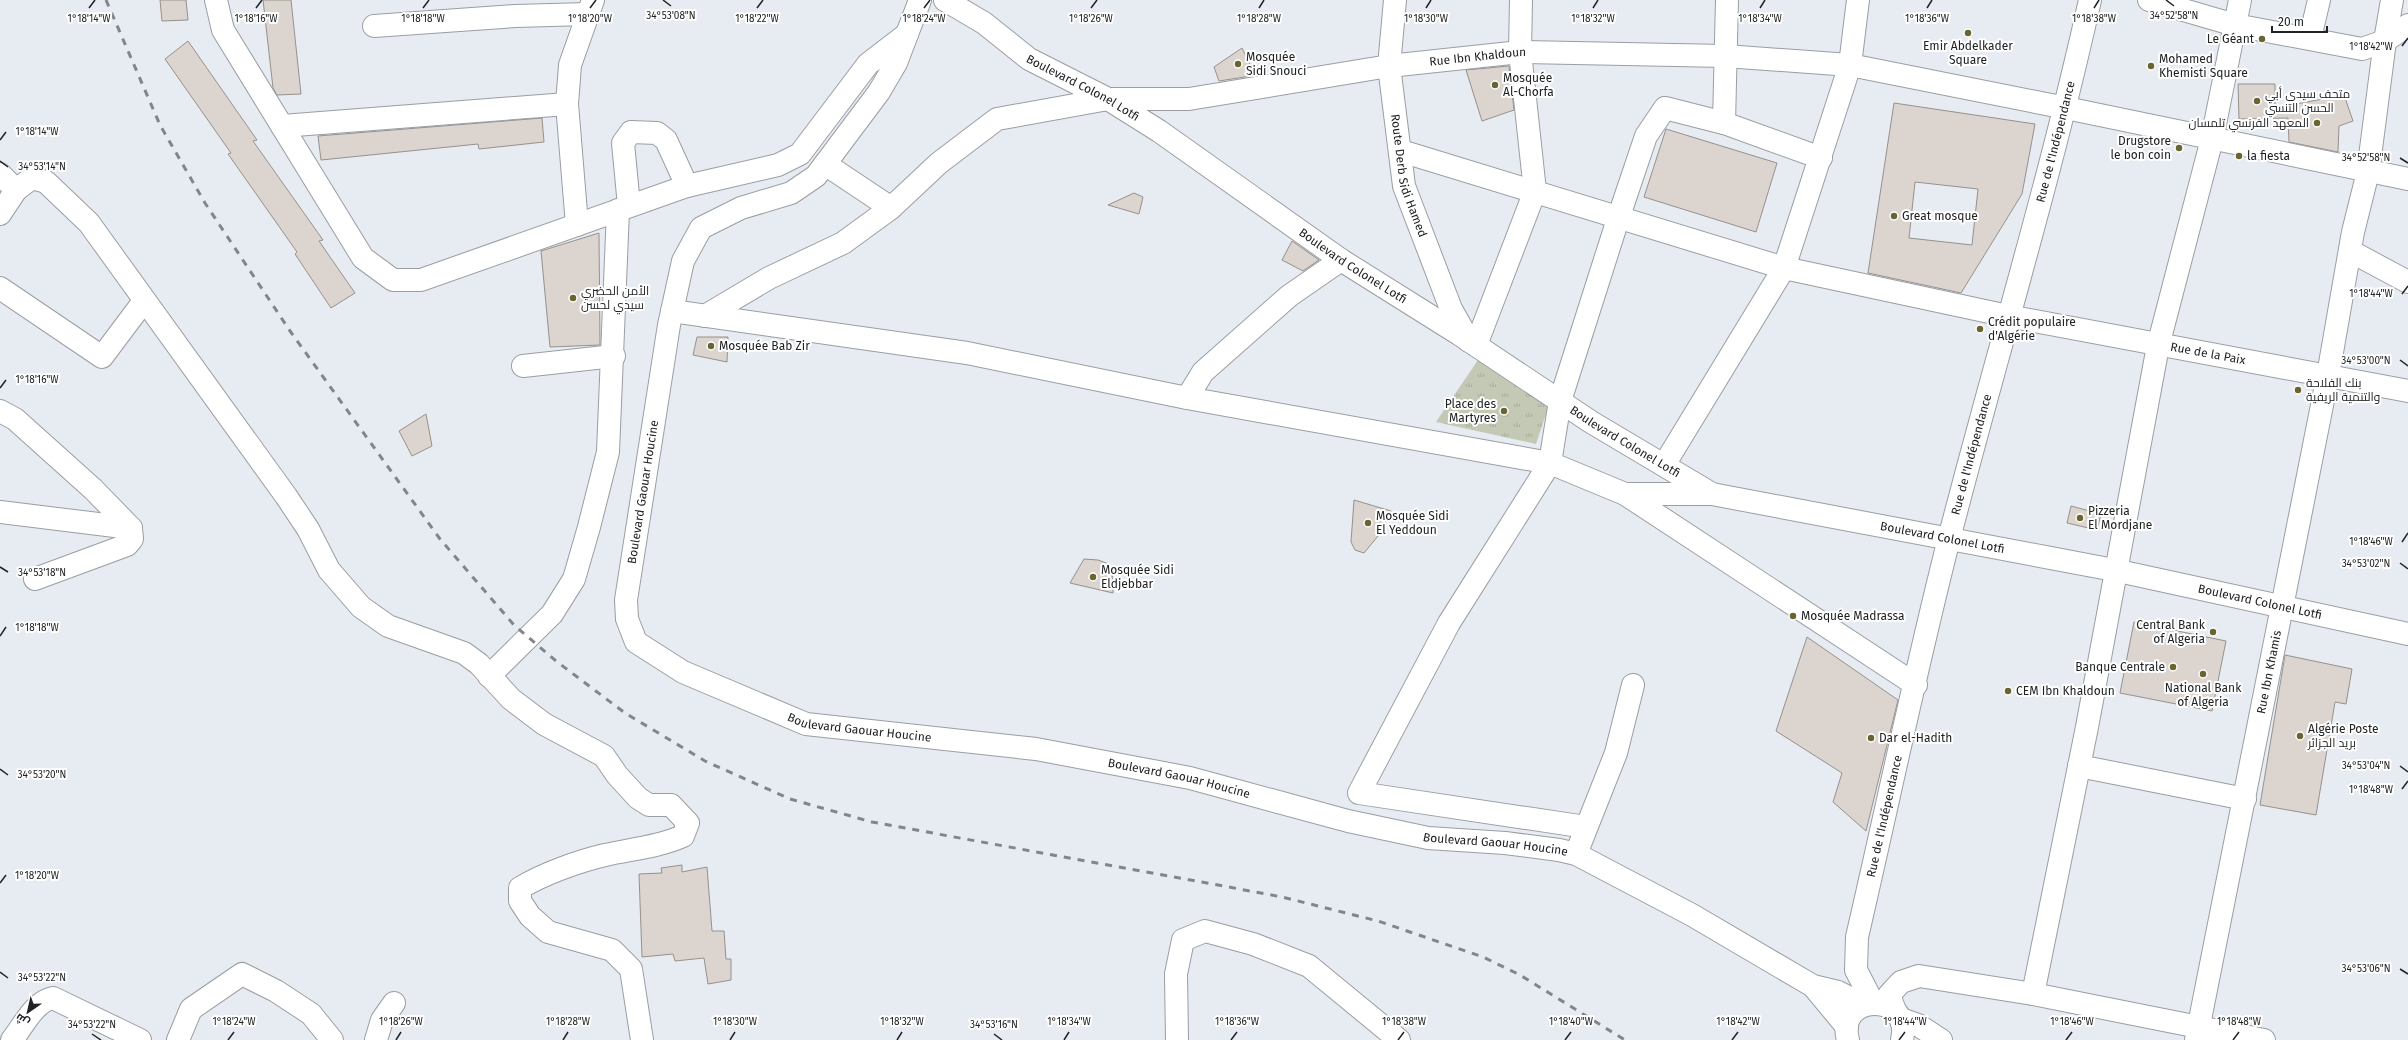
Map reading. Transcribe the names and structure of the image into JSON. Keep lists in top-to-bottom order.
{
  "streets": {
    "street": [
      "Rue Ibn Khaldoun",
      "Boulevard Colonel Lotfi",
      "Rue de l'Indépendance",
      "Route Derb Sidi Hamed",
      "Rue de la Paix",
      "Boulevard Gaouar Houcine",
      "Rue Ibn Khamis"
    ]
  },
  "crossings": [
    ["Rue Ibn Khaldoun", "Boulevard Colonel Lotfi"],
    ["Rue Ibn Khaldoun", "Rue de l'Indépendance"],
    ["Rue Ibn Khaldoun", "Route Derb Sidi Hamed"],
    ["Boulevard Colonel Lotfi", "Rue de l'Indépendance"],
    ["Boulevard Colonel Lotfi", "Route Derb Sidi Hamed"],
    ["Boulevard Colonel Lotfi", "Rue Ibn Khamis"],
    ["Rue de l'Indépendance", "Rue de la Paix"],
    ["Route Derb Sidi Hamed", "Rue de la Paix"],
    ["Rue de la Paix", "Rue Ibn Khamis"]
  ],
  "places": [
    "Emir Abdelkader Square",
    "Le Géant",
    "Mosquée Sidi Snouci",
    "Mohamed Khemisti Square",
    "Mosquée Al-Chorfa",
    "متحف سيدي أبي الحسن التنسي",
    "المعهد الفرنسي تلمسان",
    "Drugstore le bon coin",
    "la fiesta",
    "Great mosque",
    "الأمن الحضري سيدي لحسن",
    "Crédit populaire d'Algérie",
    "Mosquée Bab Zir",
    "بنك الفلاحة والتنمية الريفية",
    "Place des Martyres",
    "Pizzeria El Mordjane",
    "Mosquée Sidi El Yeddoun",
    "Mosquée Sidi Eldjebbar",
    "Mosquée Madrassa",
    "Central Bank of Algeria",
    "Banque Centrale",
    "National Bank of Algeria",
    "CEM Ibn Khaldoun",
    "Algérie Poste بريد الجزائر",
    "Dar el-Hadith"
  ],
  "scale_bar": "20 m",
  "north": "bottom left",
  "coordinates": [
    "34°52'58\"N",
    "34°53'08\"N",
    "1°18'14\"W",
    "1°18'16\"W",
    "1°18'18\"W",
    "1°18'20\"W",
    "1°18'22\"W",
    "1°18'24\"W",
    "1°18'26\"W",
    "1°18'28\"W",
    "1°18'30\"W",
    "1°18'32\"W",
    "1°18'34\"W",
    "1°18'36\"W",
    "1°18'38\"W",
    "1°18'42\"W",
    "34°53'14\"N",
    "1°18'44\"W",
    "34°53'00\"N",
    "1°18'46\"W",
    "34°53'02\"N",
    "34°53'18\"N",
    "34°53'04\"N",
    "34°53'20\"N",
    "1°18'48\"W",
    "34°53'06\"N",
    "34°53'22\"N",
    "1°18'40\"W",
    "34°53'16\"N"
  ]
}
